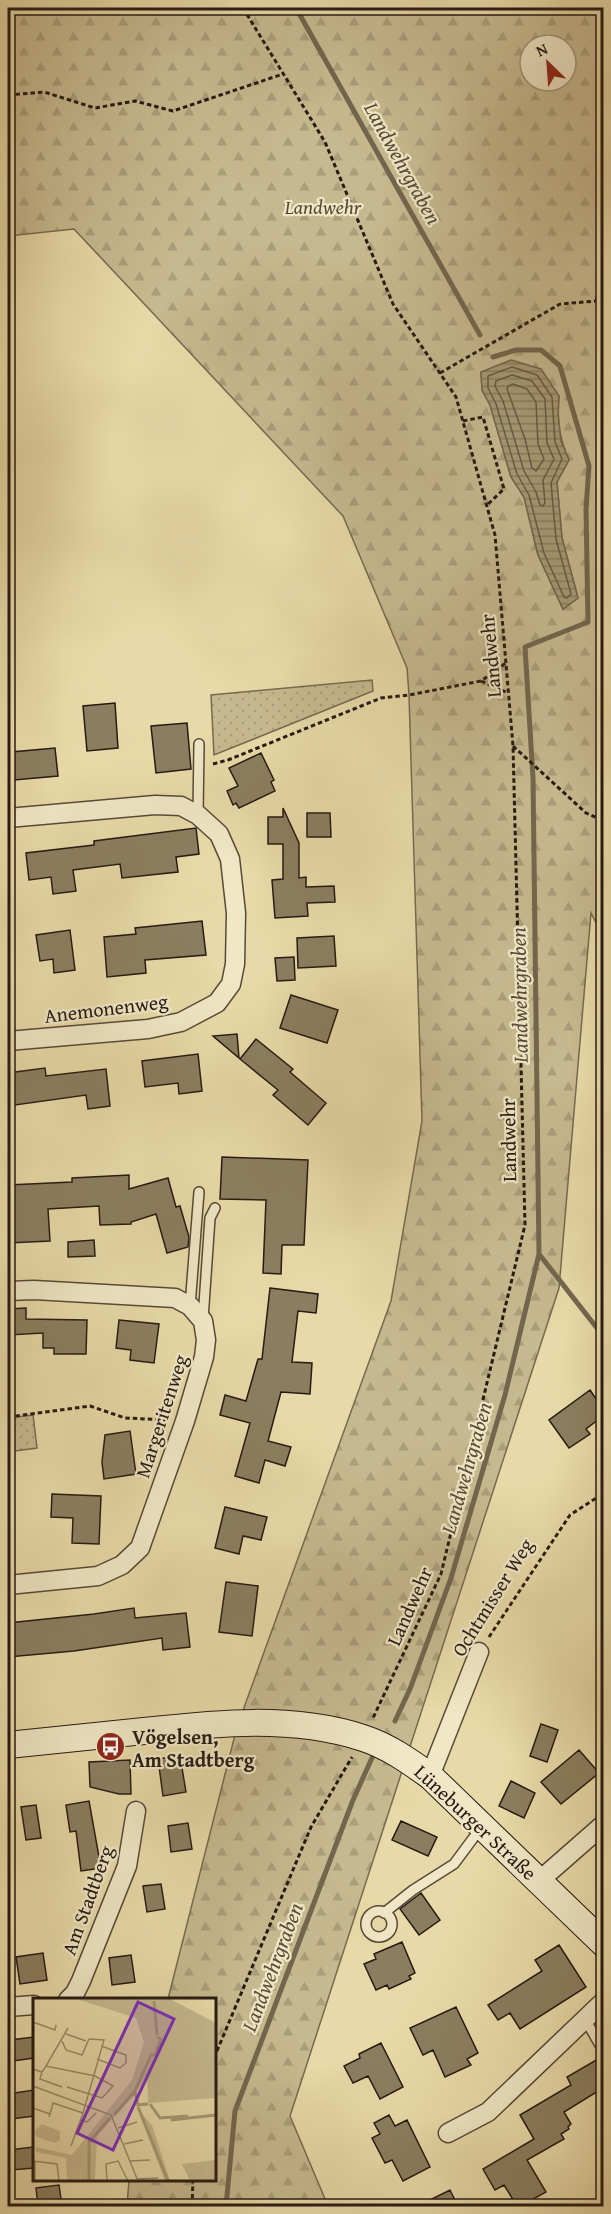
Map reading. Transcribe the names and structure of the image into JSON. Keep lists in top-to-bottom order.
{
  "streets": {
    "street": [
      "Anemonenweg",
      "Margeritenweg",
      "Ochtmisser Weg",
      "Lüneburger Straße",
      "Am Stadtberg"
    ],
    "path": ["Landwehr"]
  },
  "crossings": [
    ["Landwehr", "Lüneburger Straße"],
    ["Ochtmisser Weg", "Lüneburger Straße"]
  ],
  "water": ["Landwehrgraben"],
  "parks": ["Landwehr"],
  "places": {
    "bus stop": ["Vögelsen, Am Stadtberg"]
  },
  "north": "top left"
}
